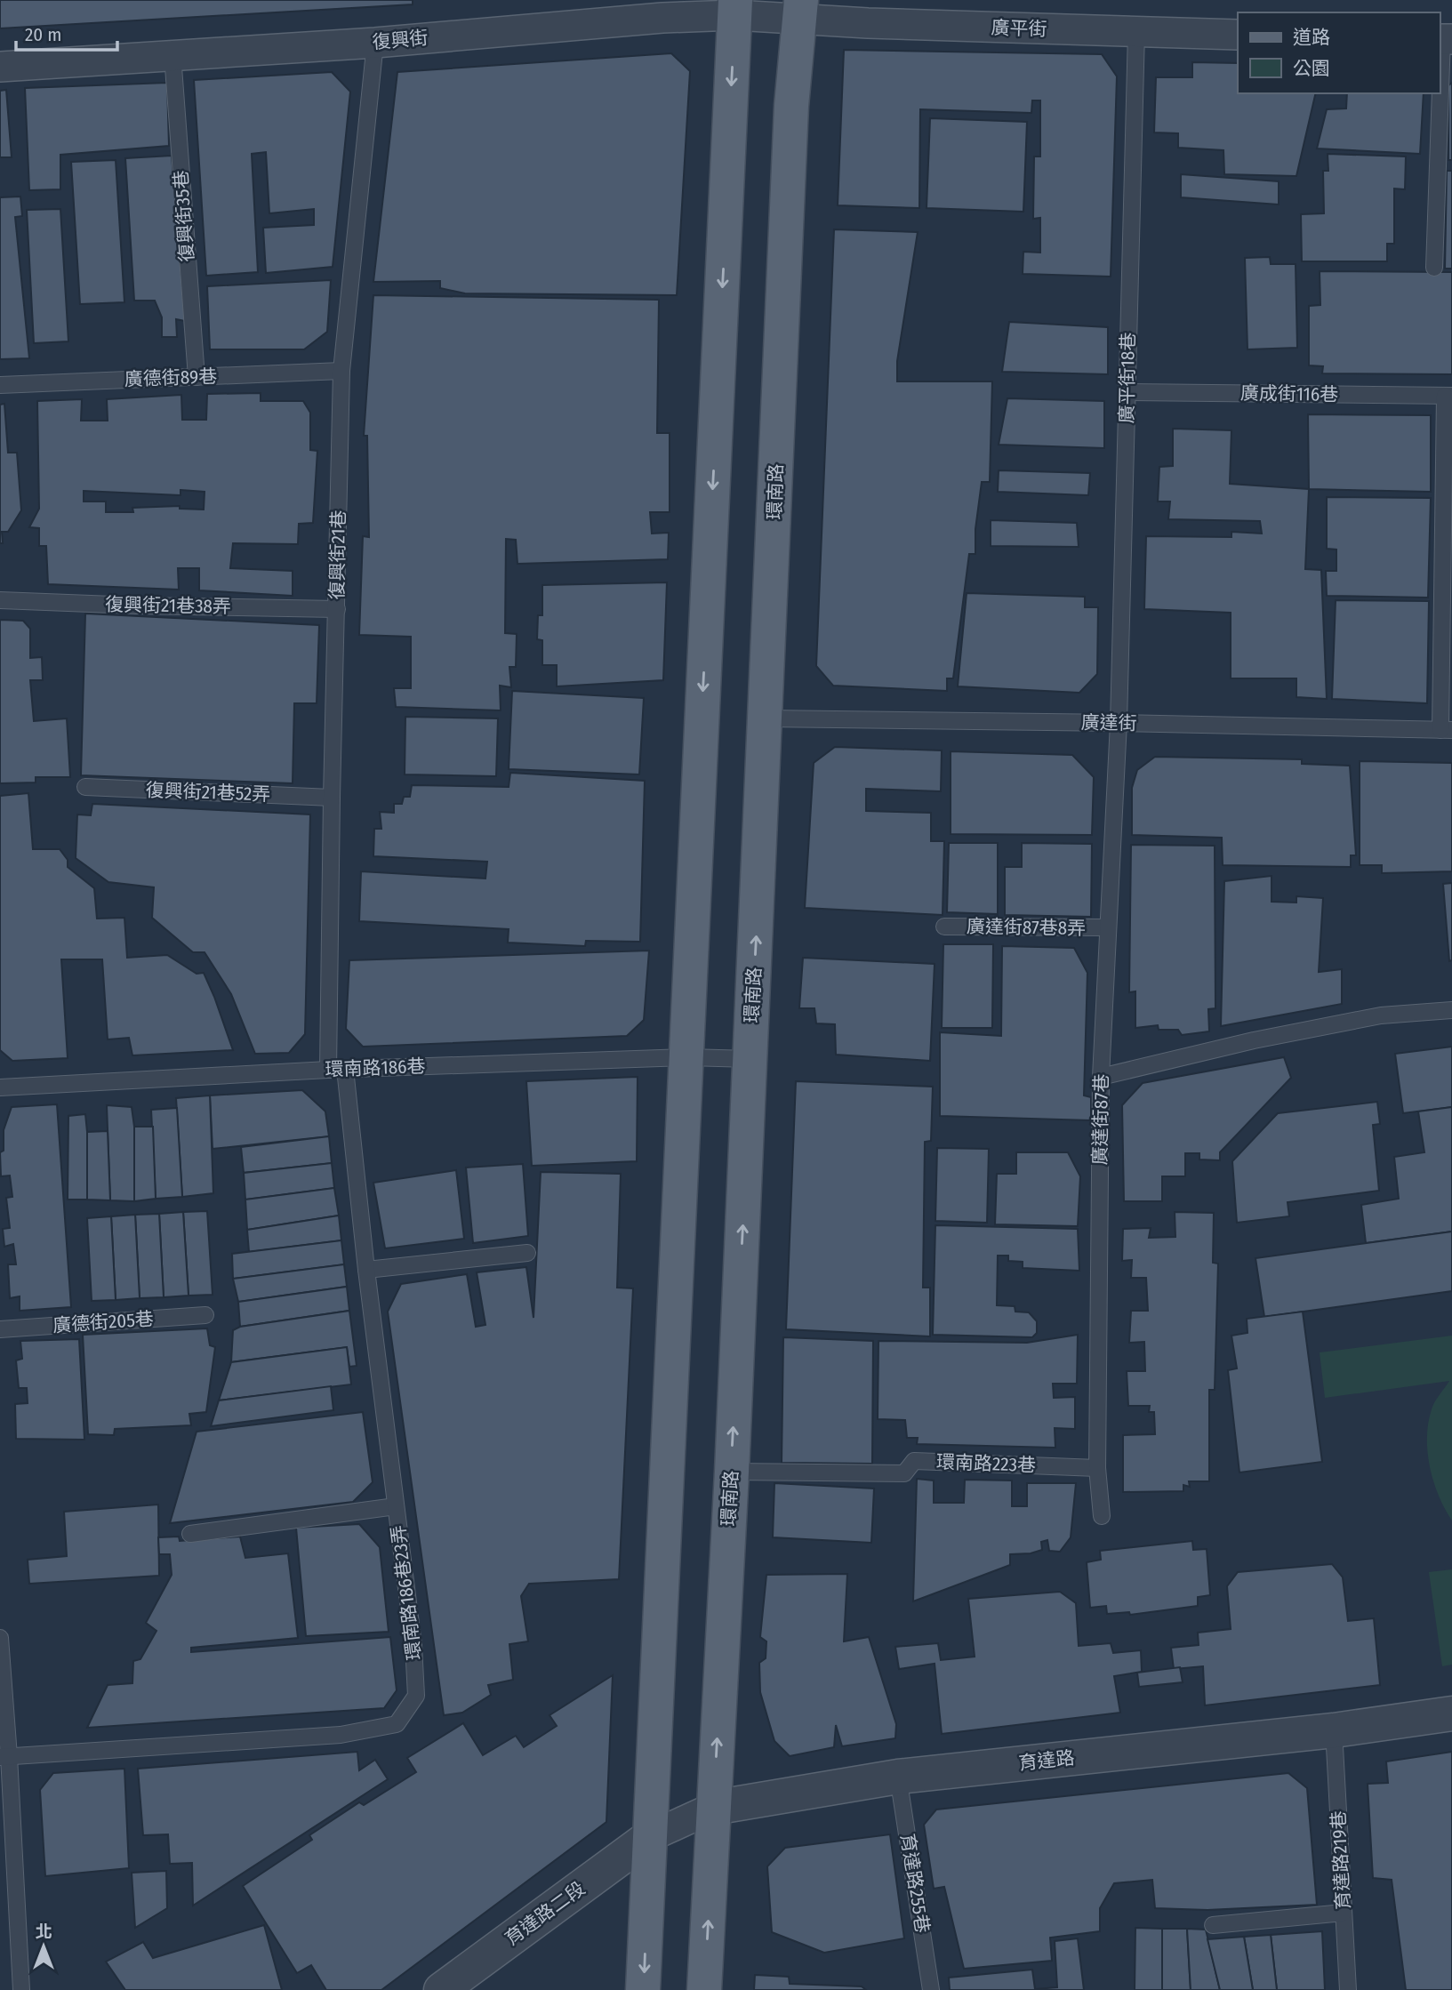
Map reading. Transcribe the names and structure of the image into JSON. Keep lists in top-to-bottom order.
{
  "streets": {
    "main road": ["環南路"],
    "street": [
      "廣平街",
      "復興街",
      "育達路",
      "育達路二段"
    ],
    "lane": [
      "復興街35巷",
      "廣德街89巷",
      "廣平街18巷",
      "廣成街116巷",
      "復興街21巷",
      "復興街21巷38弄",
      "廣達街",
      "復興街21巷52弄",
      "廣達街87巷8弄",
      "環南路186巷",
      "廣達街87巷",
      "廣德街205巷",
      "環南路223巷",
      "環南路186巷23弄",
      "育達路219巷",
      "育達路255巷"
    ]
  },
  "crossings": [
    ["廣平街", "復興街"],
    ["廣平街", "廣平街18巷"],
    ["廣平街", "環南路"],
    ["復興街", "復興街35巷"],
    ["復興街", "環南路"],
    ["復興街", "復興街21巷"],
    ["復興街35巷", "廣德街89巷"],
    ["廣德街89巷", "復興街21巷"],
    ["廣平街18巷", "廣成街116巷"],
    ["廣平街18巷", "廣達街"],
    ["廣平街18巷", "廣達街87巷"],
    ["環南路", "廣達街"],
    ["環南路", "環南路186巷"],
    ["環南路", "環南路223巷"],
    ["環南路", "育達路"],
    ["復興街21巷", "復興街21巷38弄"],
    ["復興街21巷", "復興街21巷52弄"],
    ["復興街21巷", "環南路186巷"],
    ["廣達街", "廣達街87巷"],
    ["廣達街87巷8弄", "廣達街87巷"],
    ["環南路186巷", "環南路186巷23弄"],
    ["廣達街87巷", "環南路223巷"],
    ["育達路", "育達路219巷"],
    ["育達路", "育達路255巷"],
    ["育達路", "育達路二段"]
  ],
  "legend": ["道路", "公園"],
  "scale_bar": "20 m",
  "north": "top"
}
